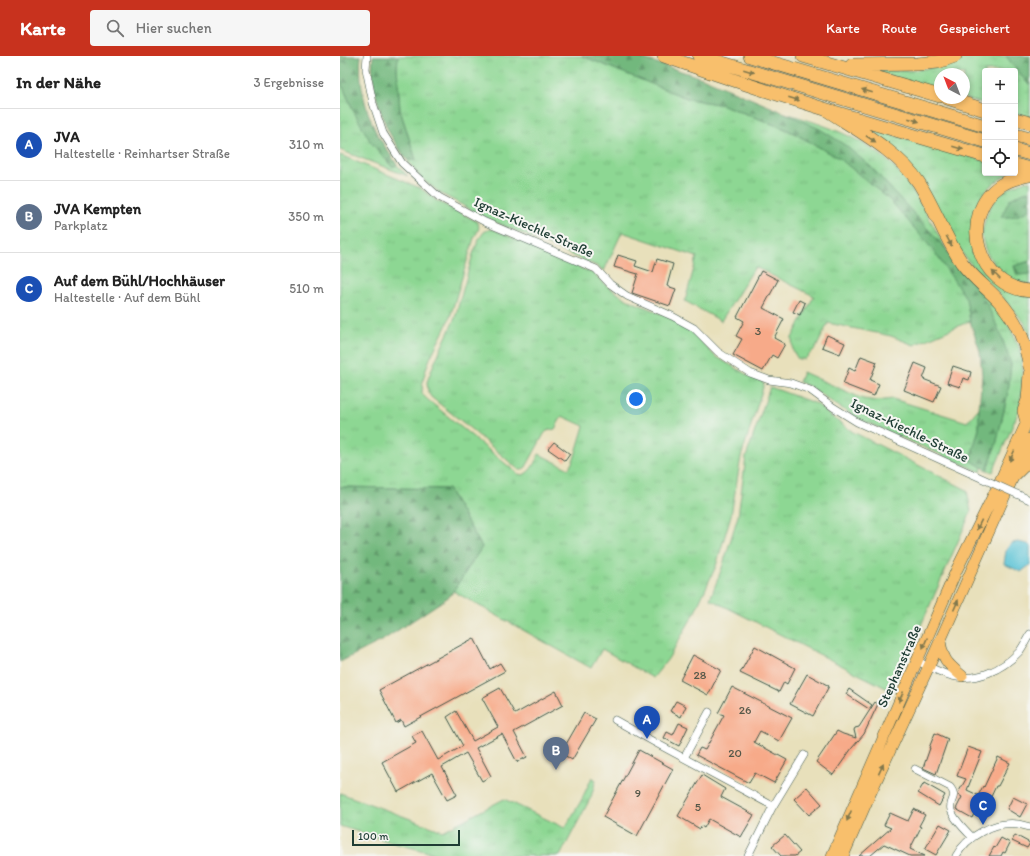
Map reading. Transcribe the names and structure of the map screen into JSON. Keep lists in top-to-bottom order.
{
  "streets": {
    "main road": ["Stephanstraße"],
    "street": ["Ignaz-Kiechle-Straße"]
  },
  "house_numbers": [
    "3",
    "28",
    "26",
    "20",
    "9",
    "5"
  ],
  "scale_bar": "100 m",
  "north": "top left",
  "page": {
    "header": "Karte",
    "search": "Hier suchen",
    "nav": ["Karte", "Route", "Gespeichert"],
    "heading": ["In der Nähe", "3 Ergebnisse"],
    "map_buttons": ["+", "−"],
    "list": [
      {
        "mark": "A",
        "name": "JVA",
        "note": "Haltestelle · Reinhartser Straße",
        "value": "310 m"
      },
      {
        "mark": "B",
        "name": "JVA Kempten",
        "note": "Parkplatz",
        "value": "350 m"
      },
      {
        "mark": "C",
        "name": "Auf dem Bühl/Hochhäuser",
        "note": "Haltestelle · Auf dem Bühl",
        "value": "510 m"
      }
    ],
    "pins": ["A", "B", "C"],
    "scale": "100 m"
  }
}
